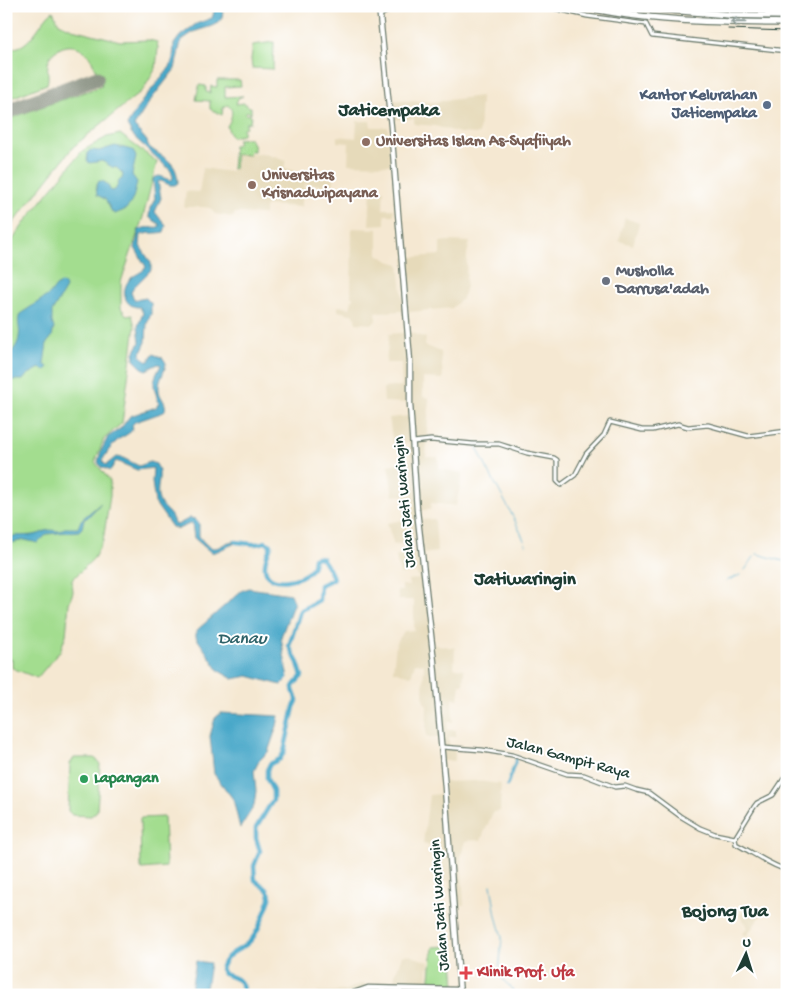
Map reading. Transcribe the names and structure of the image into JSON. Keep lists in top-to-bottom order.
{
  "streets": {
    "main road": ["Jalan Jati Waringin"],
    "street": ["Jalan Gampit Raya"]
  },
  "crossings": [
    ["Jalan Jati Waringin", "Jalan Gampit Raya"]
  ],
  "districts": ["Jaticempaka", "Jatiwaringin", "Bojong Tua"],
  "water": ["Danau"],
  "places": {
    "other": [
      "Kantor Kelurahan Jaticempaka",
      "Universitas Islam As-Syafiiyah",
      "Universitas Krisnadwipayana",
      "Musholla Darrusa'adah",
      "Lapangan"
    ],
    "health": ["Klinik Prof. Ufa"]
  },
  "north": "top"
}
